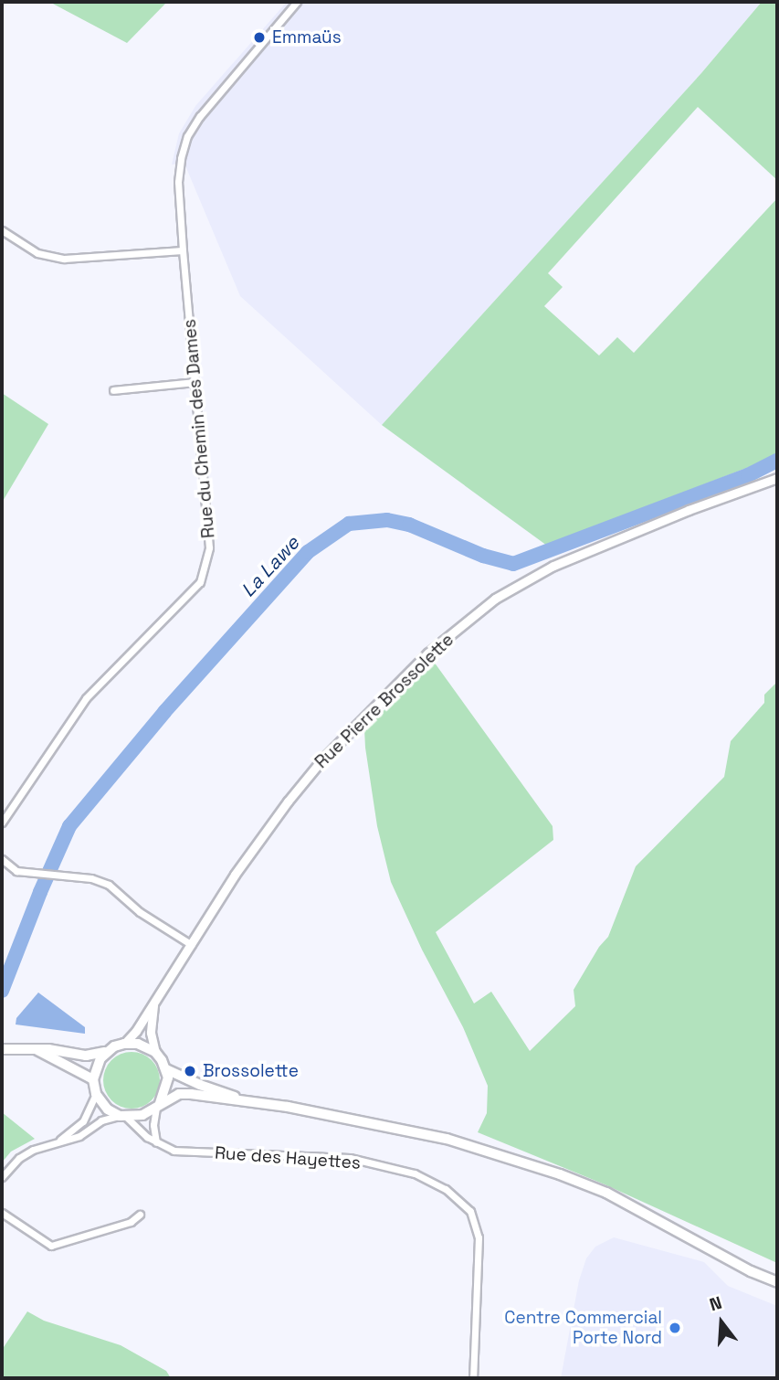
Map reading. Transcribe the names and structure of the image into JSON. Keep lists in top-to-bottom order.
{
  "streets": {
    "street": ["Rue du Chemin des Dames", "Rue Pierre Brossolette", "Rue des Hayettes"]
  },
  "crossings": [
    ["Rue Pierre Brossolette", "Rue des Hayettes"]
  ],
  "water": ["La Lawe"],
  "places": ["Emmaüs", "Brossolette", "Centre Commercial Porte Nord"],
  "north": "top"
}
